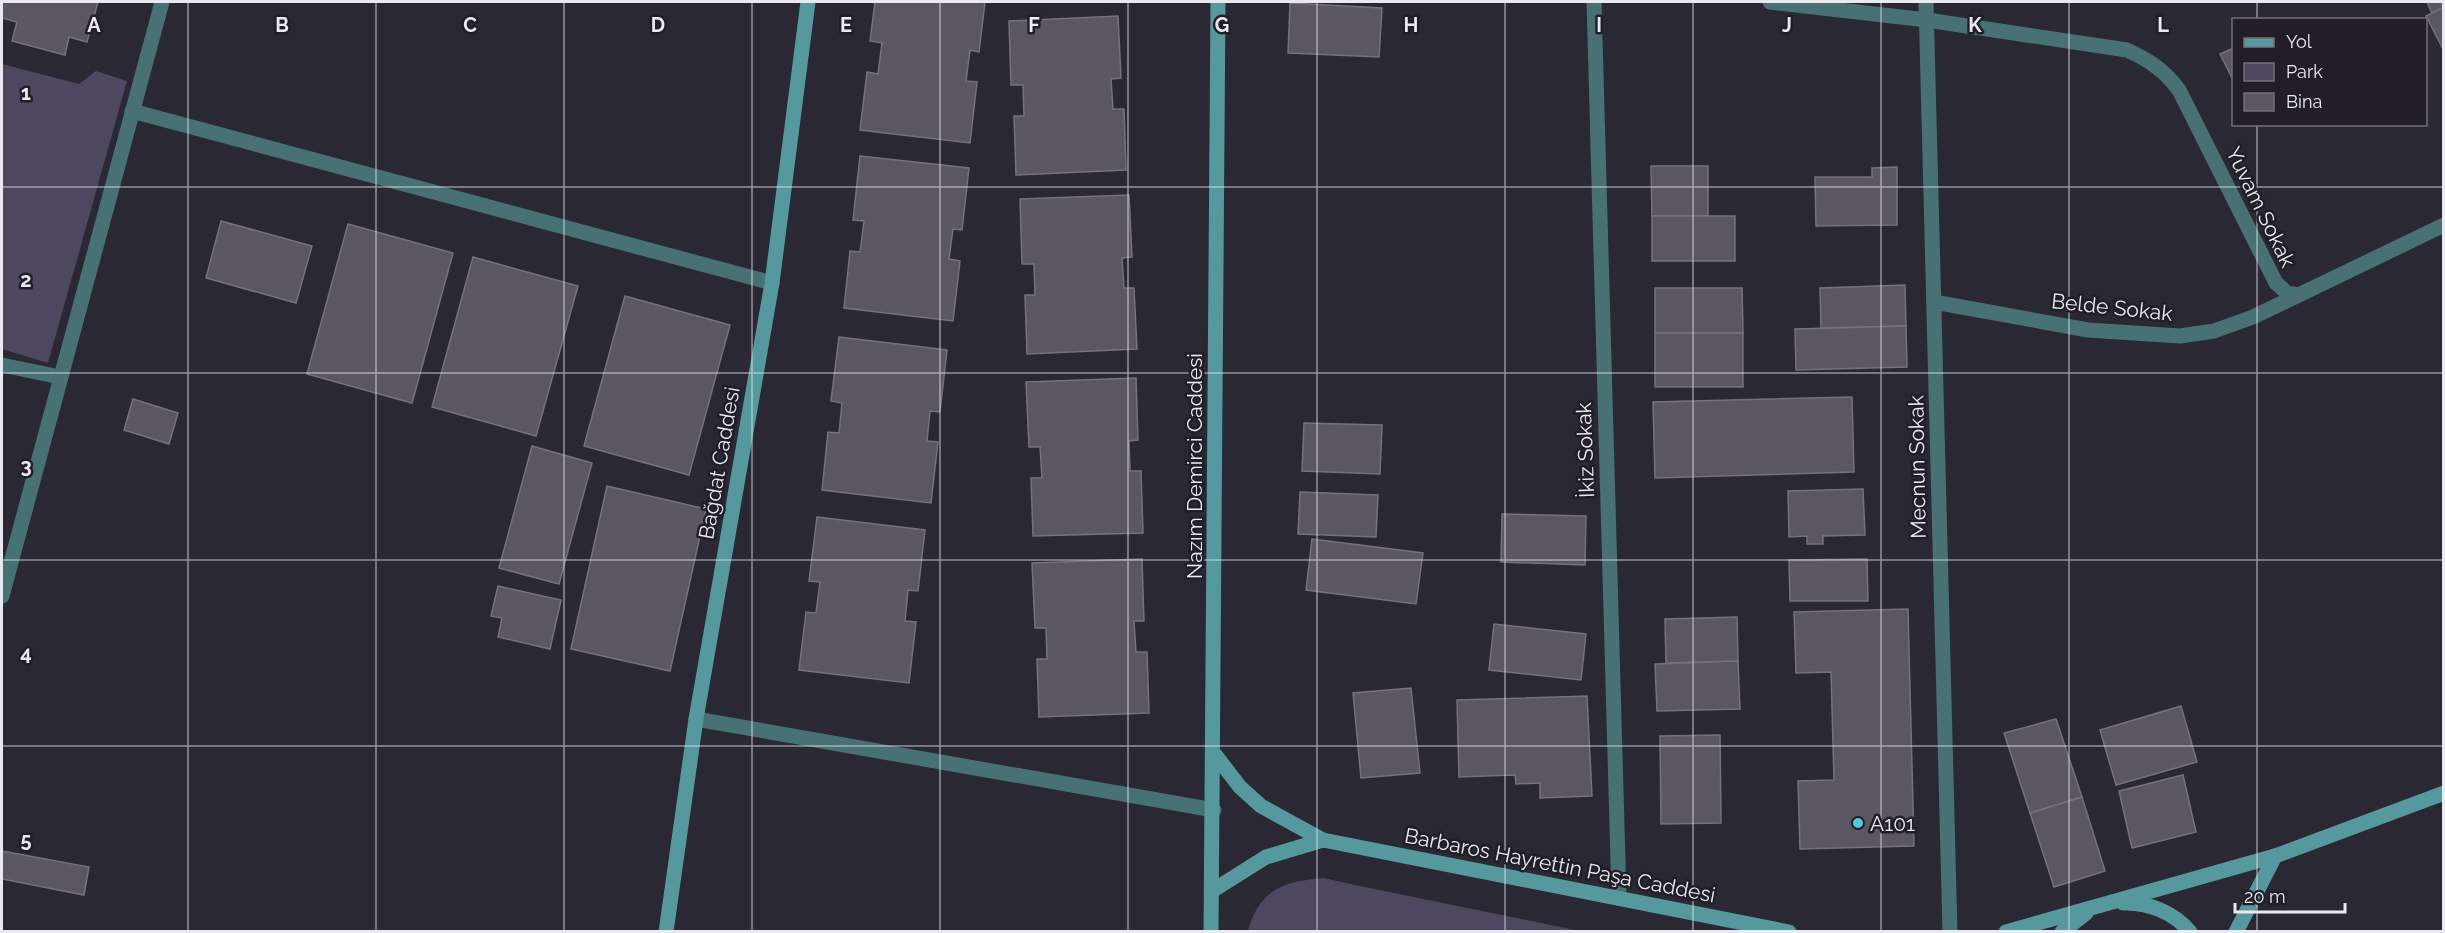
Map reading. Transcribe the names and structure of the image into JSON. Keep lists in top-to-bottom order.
{
  "streets": {
    "main road": ["Bağdat Caddesi", "Nazım Demirci Caddesi", "Barbaros Hayrettin Paşa Caddesi"],
    "street": [
      "Yuvam Sokak",
      "Belde Sokak",
      "İkiz Sokak",
      "Mecnun Sokak"
    ]
  },
  "crossings": [
    ["Yuvam Sokak", "Belde Sokak"],
    ["Yuvam Sokak", "Mecnun Sokak"],
    ["Belde Sokak", "Mecnun Sokak"],
    ["İkiz Sokak", "Barbaros Hayrettin Paşa Caddesi"]
  ],
  "places": ["A101"],
  "legend": ["Yol", "Park", "Bina"],
  "scale_bar": "20 m",
  "grid": {
    "columns": [
      "A",
      "B",
      "C",
      "D",
      "E",
      "F",
      "G",
      "H",
      "I",
      "J",
      "K",
      "L"
    ],
    "rows": [
      "1",
      "2",
      "3",
      "4",
      "5"
    ]
  }
}
